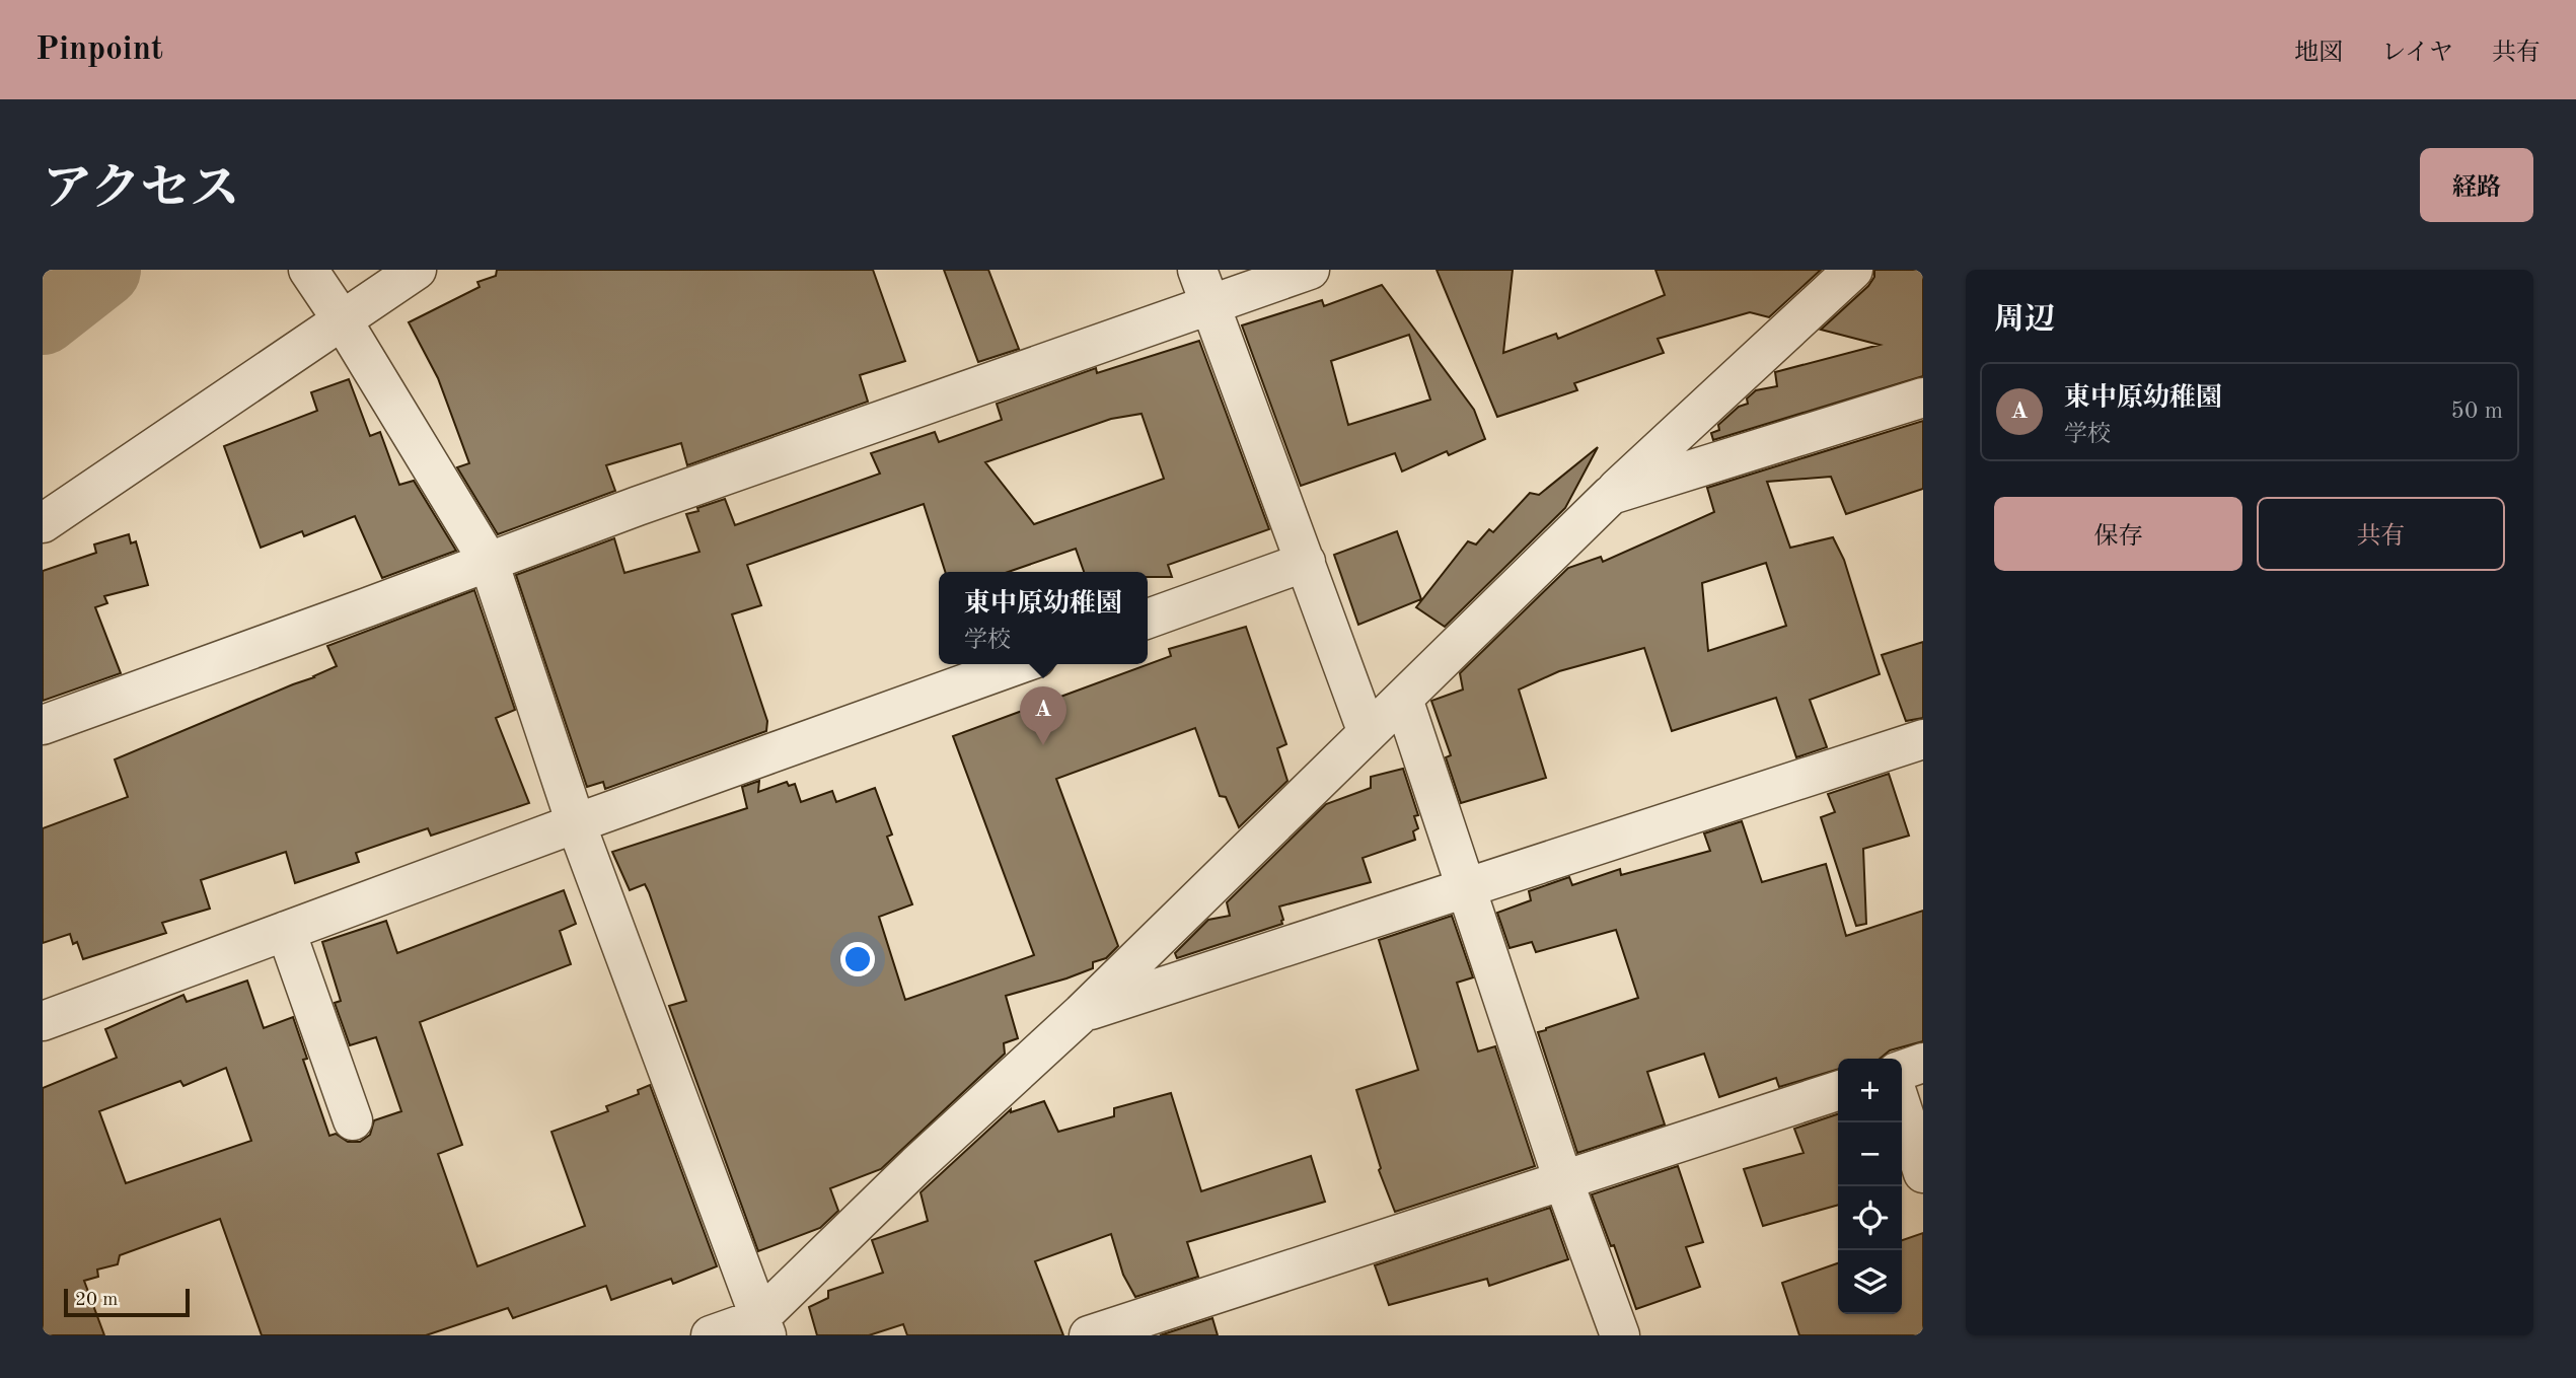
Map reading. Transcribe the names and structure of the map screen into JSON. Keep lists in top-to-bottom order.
{
  "scale_bar": "20 m",
  "page": {
    "header": "Pinpoint",
    "nav": ["地図", "レイヤ", "共有"],
    "title": "アクセス",
    "buttons": [
      "経路",
      ["保存", "共有"]
    ],
    "heading": "周辺",
    "list": [
      {
        "mark": "A",
        "name": "東中原幼稚園",
        "note": "学校",
        "value": "50 m"
      }
    ],
    "popup": ["東中原幼稚園", "学校"],
    "pins": "A",
    "map_buttons": ["+", "−"],
    "scale": "20 m"
  }
}
